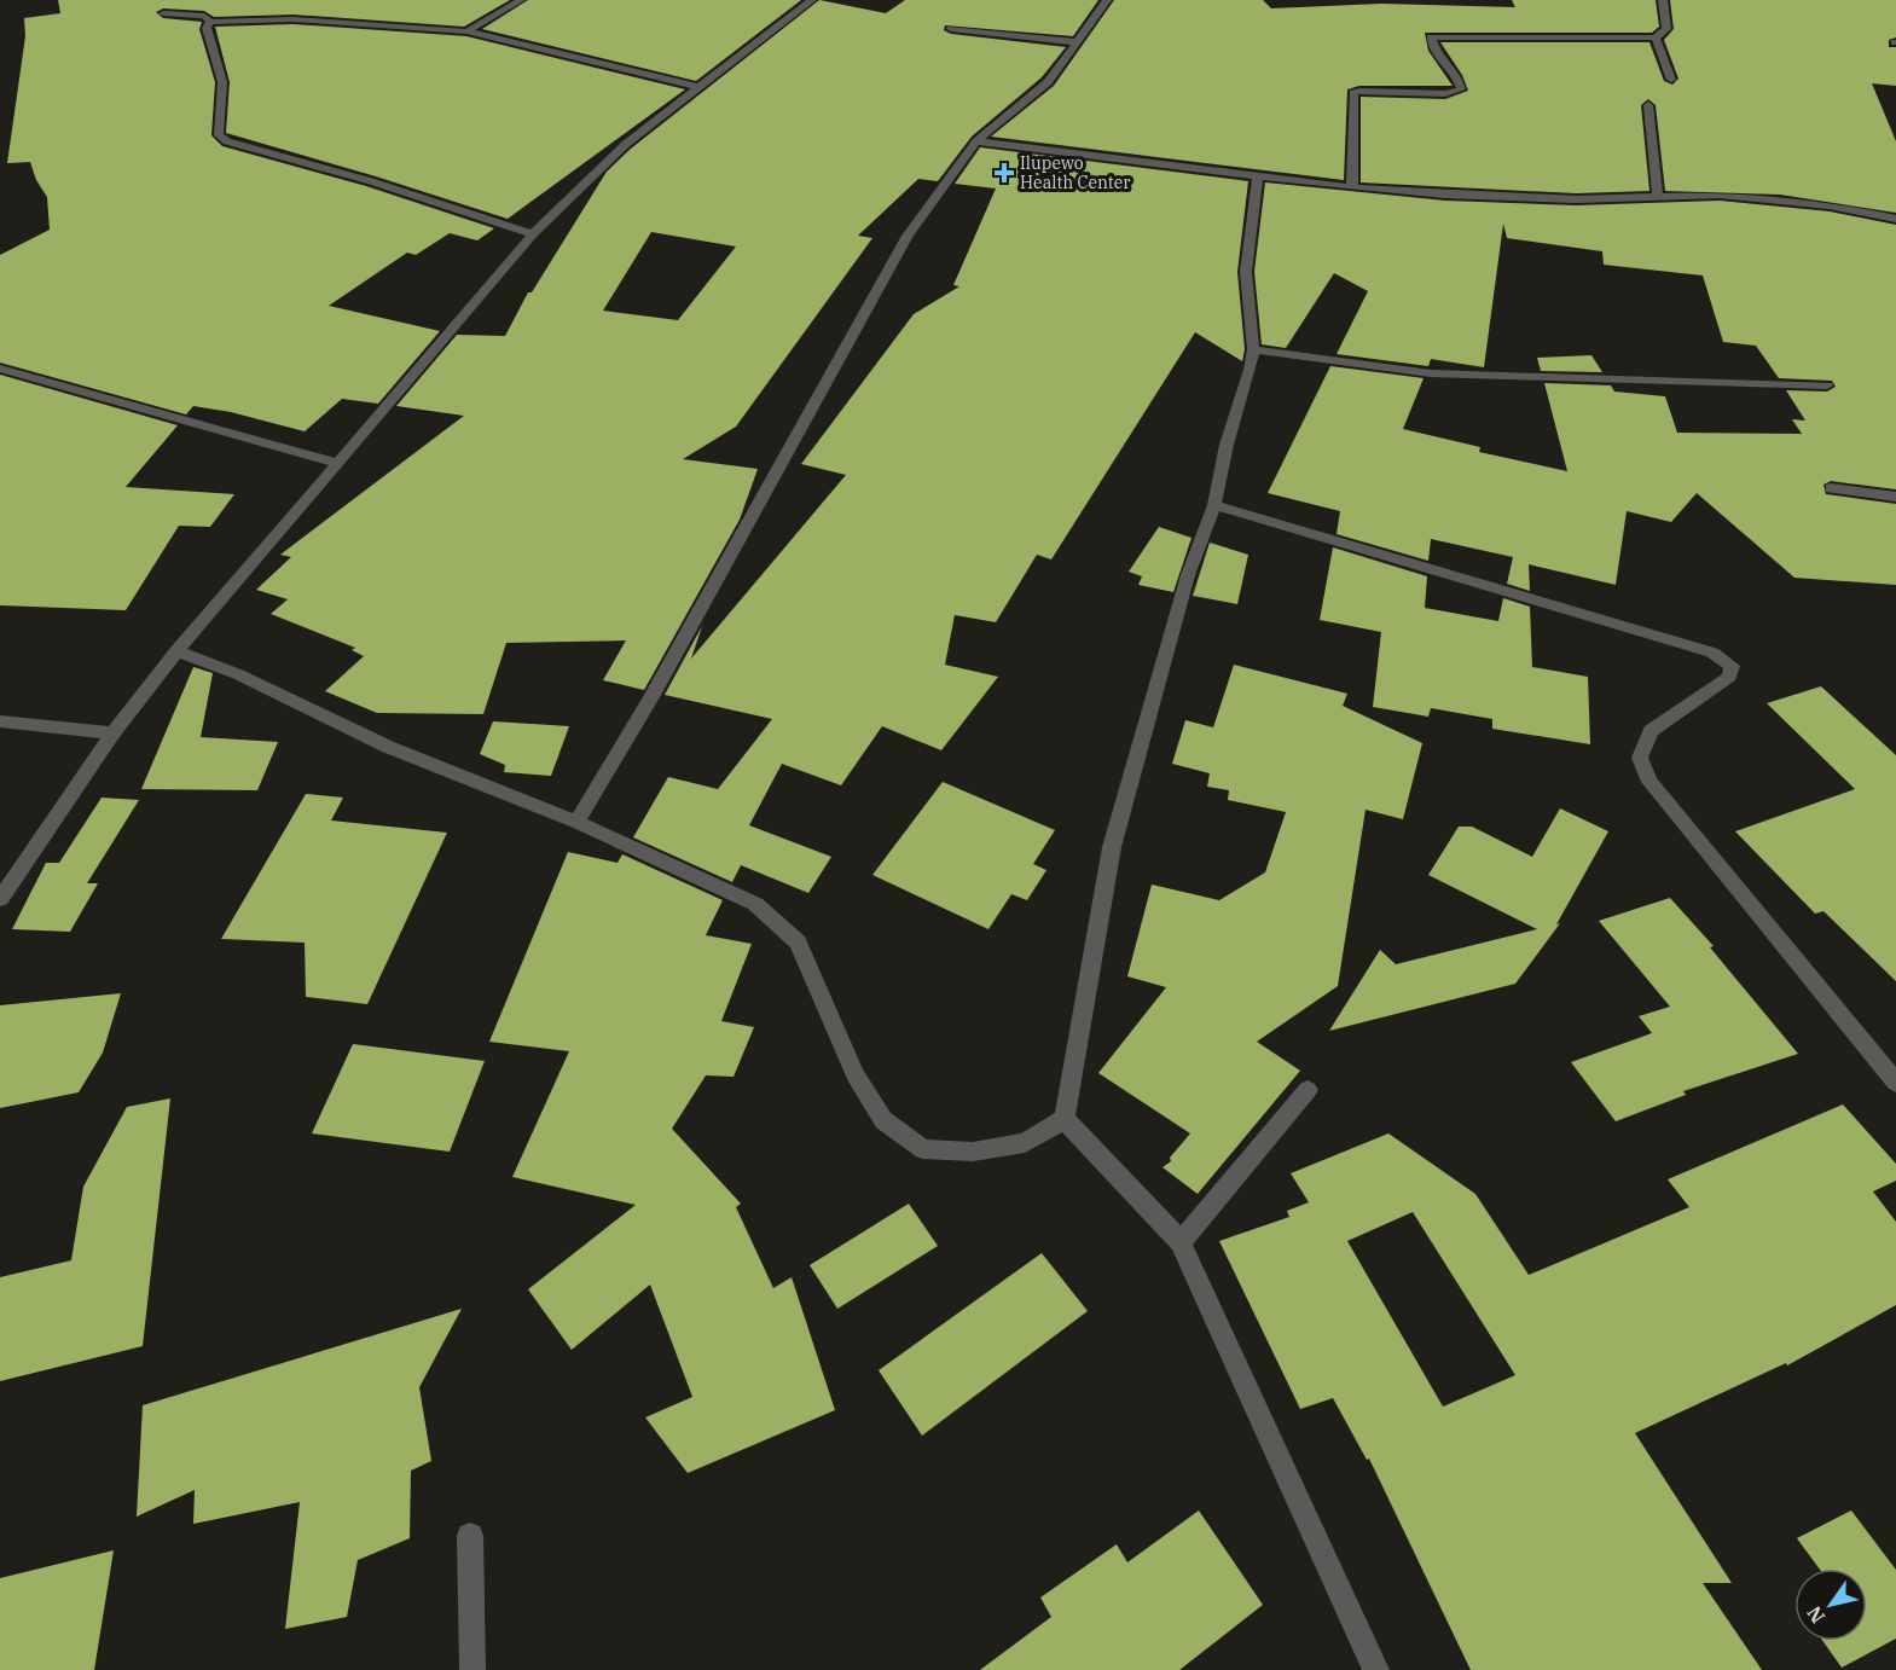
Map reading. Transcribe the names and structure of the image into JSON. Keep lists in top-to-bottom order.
{
  "places": {
    "health": ["Ilupewo Health Center"]
  },
  "north": "bottom left"
}
